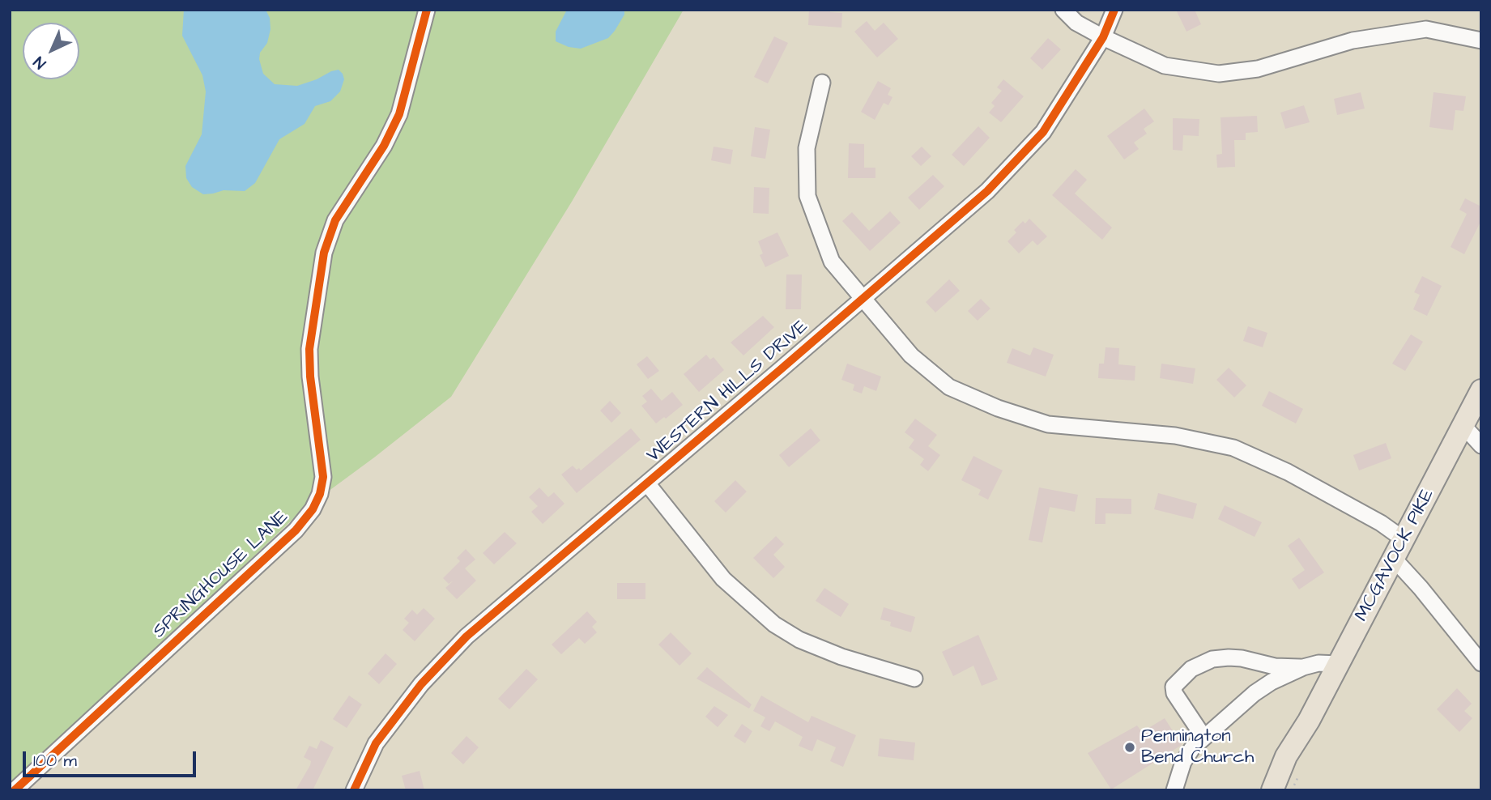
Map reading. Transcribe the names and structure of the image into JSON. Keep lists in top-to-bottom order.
{
  "streets": {
    "main road": ["MCGAVOCK PIKE"],
    "street": ["WESTERN HILLS DRIVE", "SPRINGHOUSE LANE"]
  },
  "places": ["Pennington Bend Church"],
  "scale_bar": "100 m",
  "north": "bottom left"
}
